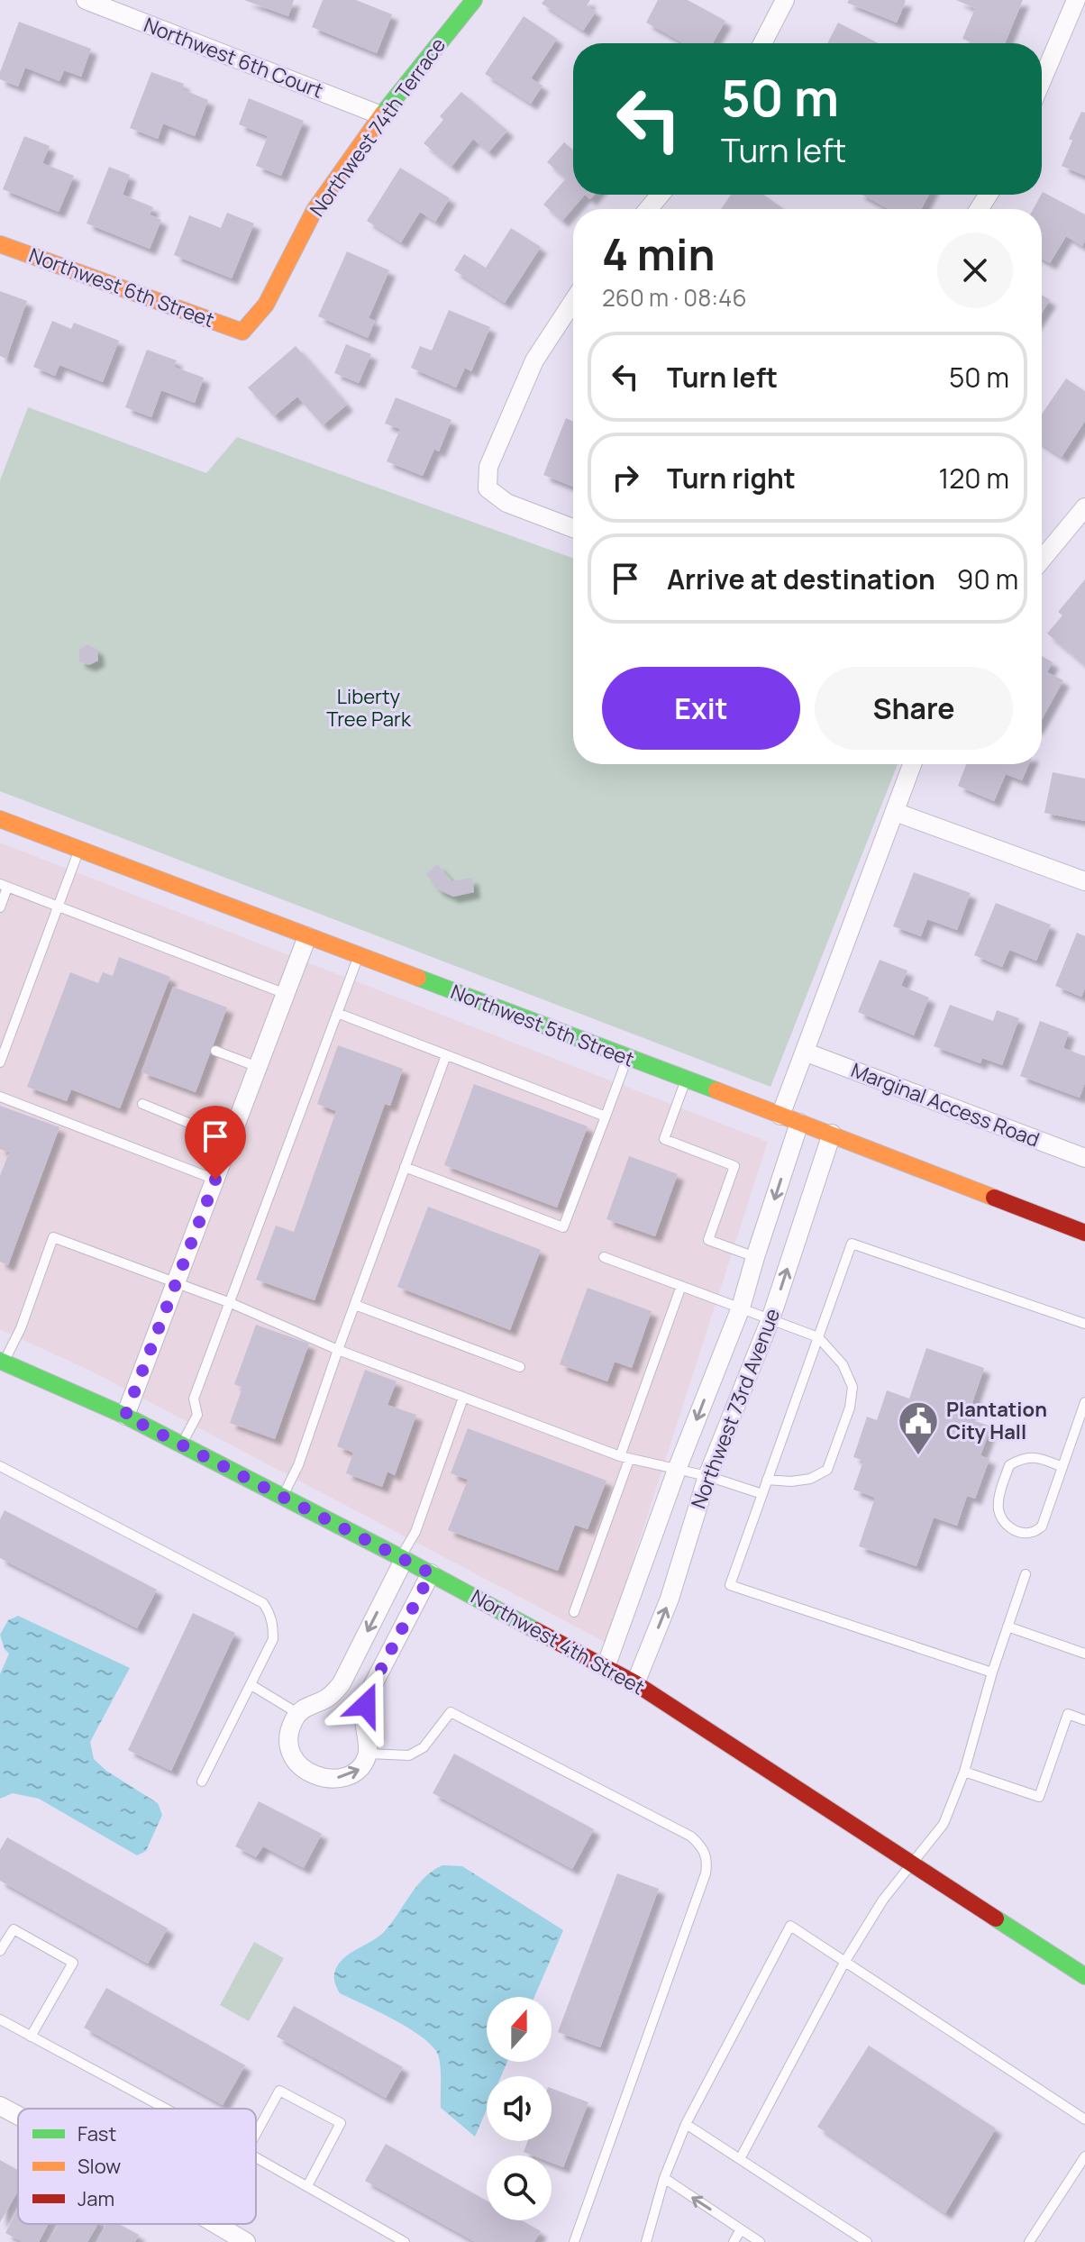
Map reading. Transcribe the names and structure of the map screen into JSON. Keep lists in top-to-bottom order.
{
  "streets": {
    "street": [
      "Northwest 6th Court",
      "Northwest 74th Terrace",
      "Northwest 6th Street",
      "Northwest 5th Street",
      "Marginal Access Road",
      "Northwest 73rd Avenue",
      "Northwest 4th Street"
    ]
  },
  "crossings": [
    ["Northwest 6th Court", "Northwest 74th Terrace"],
    ["Northwest 74th Terrace", "Northwest 6th Street"],
    ["Northwest 5th Street", "Northwest 73rd Avenue"],
    ["Northwest 73rd Avenue", "Northwest 4th Street"]
  ],
  "parks": ["Liberty Tree Park"],
  "places": {
    "public building": ["Plantation City Hall"]
  },
  "legend": ["Fast", "Slow", "Jam"],
  "north": "top",
  "page": {
    "turn": ["50 m", "Turn left"],
    "heading": ["4 min", "260 m · 08:46"],
    "list": [
      {
        "name": "Turn left",
        "value": "50 m"
      },
      {
        "name": "Turn right",
        "value": "120 m"
      },
      {
        "name": "Arrive at destination",
        "value": "90 m"
      }
    ],
    "buttons": ["Exit", "Share"]
  }
}
